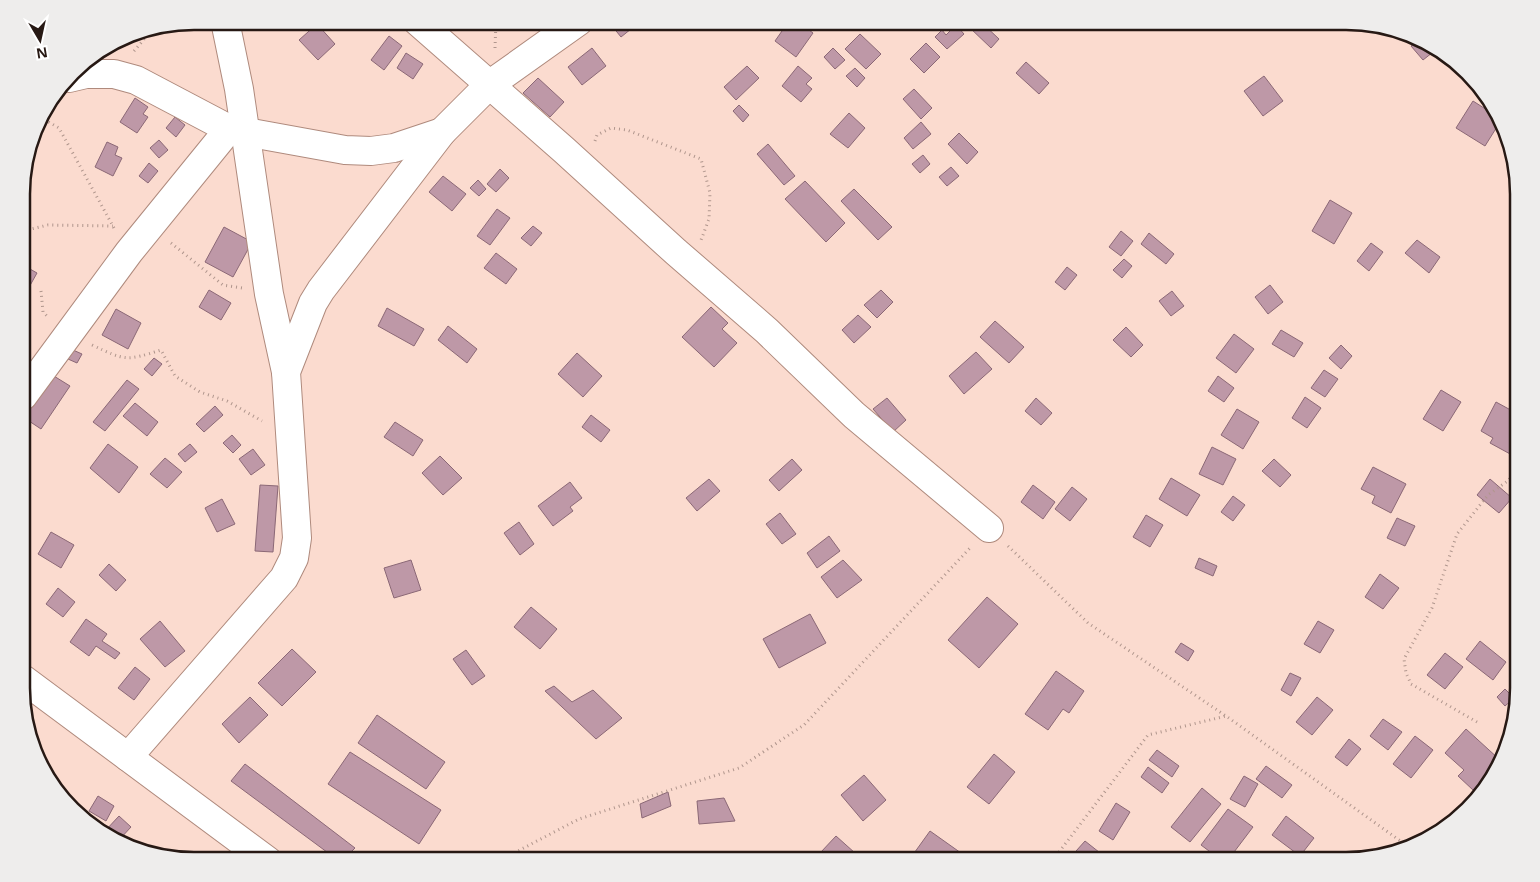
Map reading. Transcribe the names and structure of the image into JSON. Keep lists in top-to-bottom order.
{
  "north": "bottom"
}
